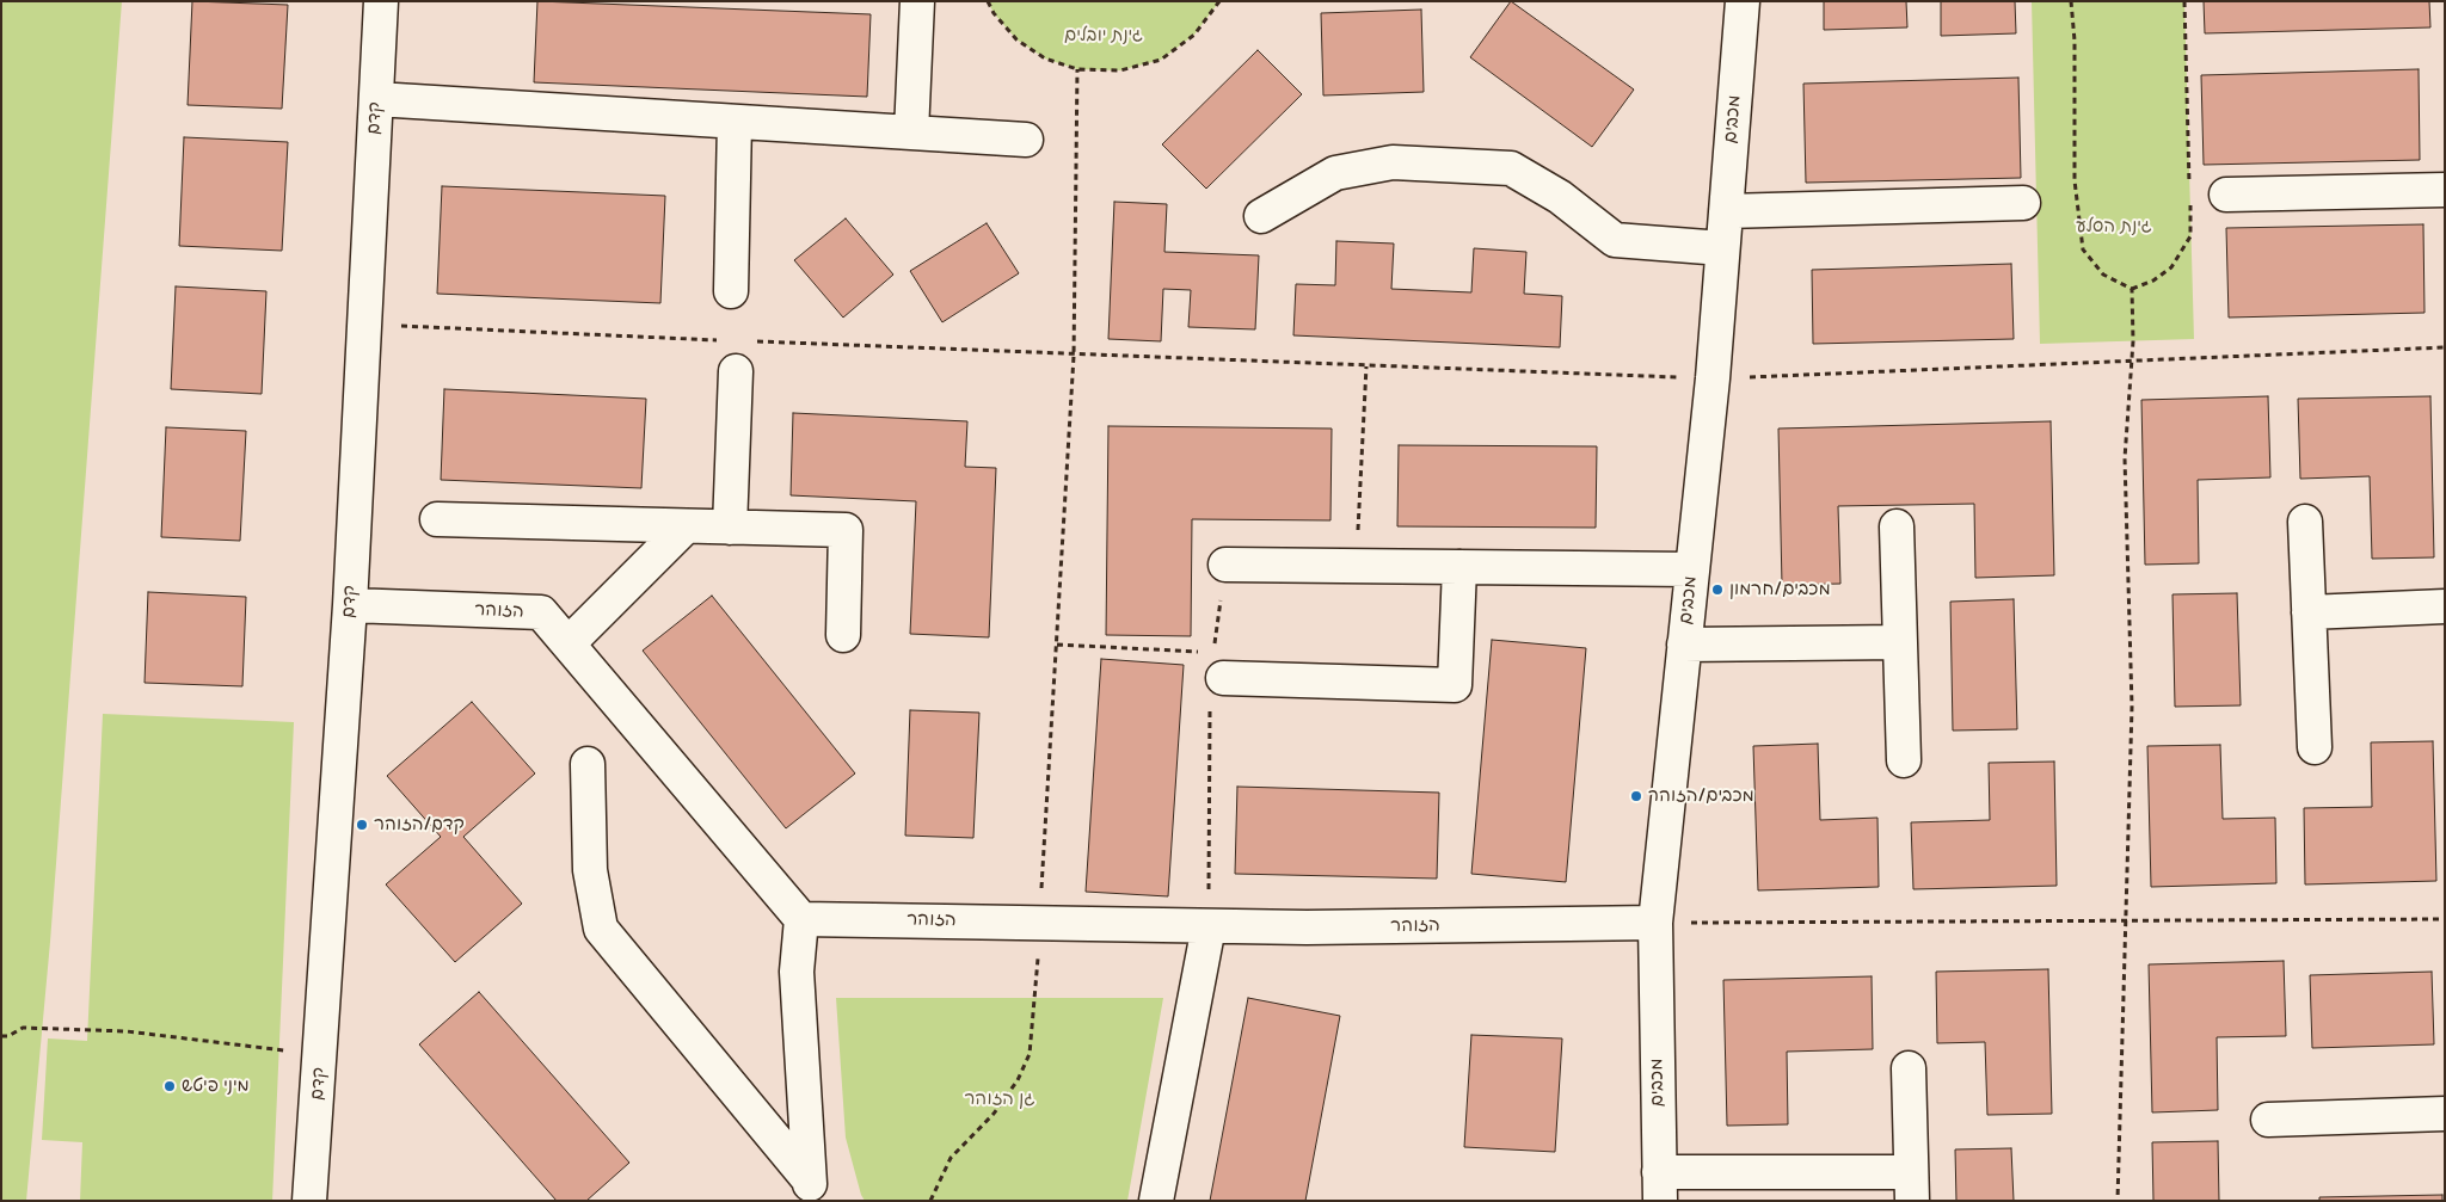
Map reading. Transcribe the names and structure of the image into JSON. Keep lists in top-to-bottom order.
{
  "streets": {
    "street": ["קדם", "מכבים", "הזוהר"]
  },
  "crossings": [
    ["קדם", "הזוהר"],
    ["מכבים", "הזוהר"]
  ],
  "parks": ["גינת יובלים", "גינת הסלע", "גן הזוהר"],
  "places": [
    "מכבים/חרמון",
    "מכבים/הזוהר",
    "קדם/הזוהר",
    "מיני פיטש"
  ]
}
